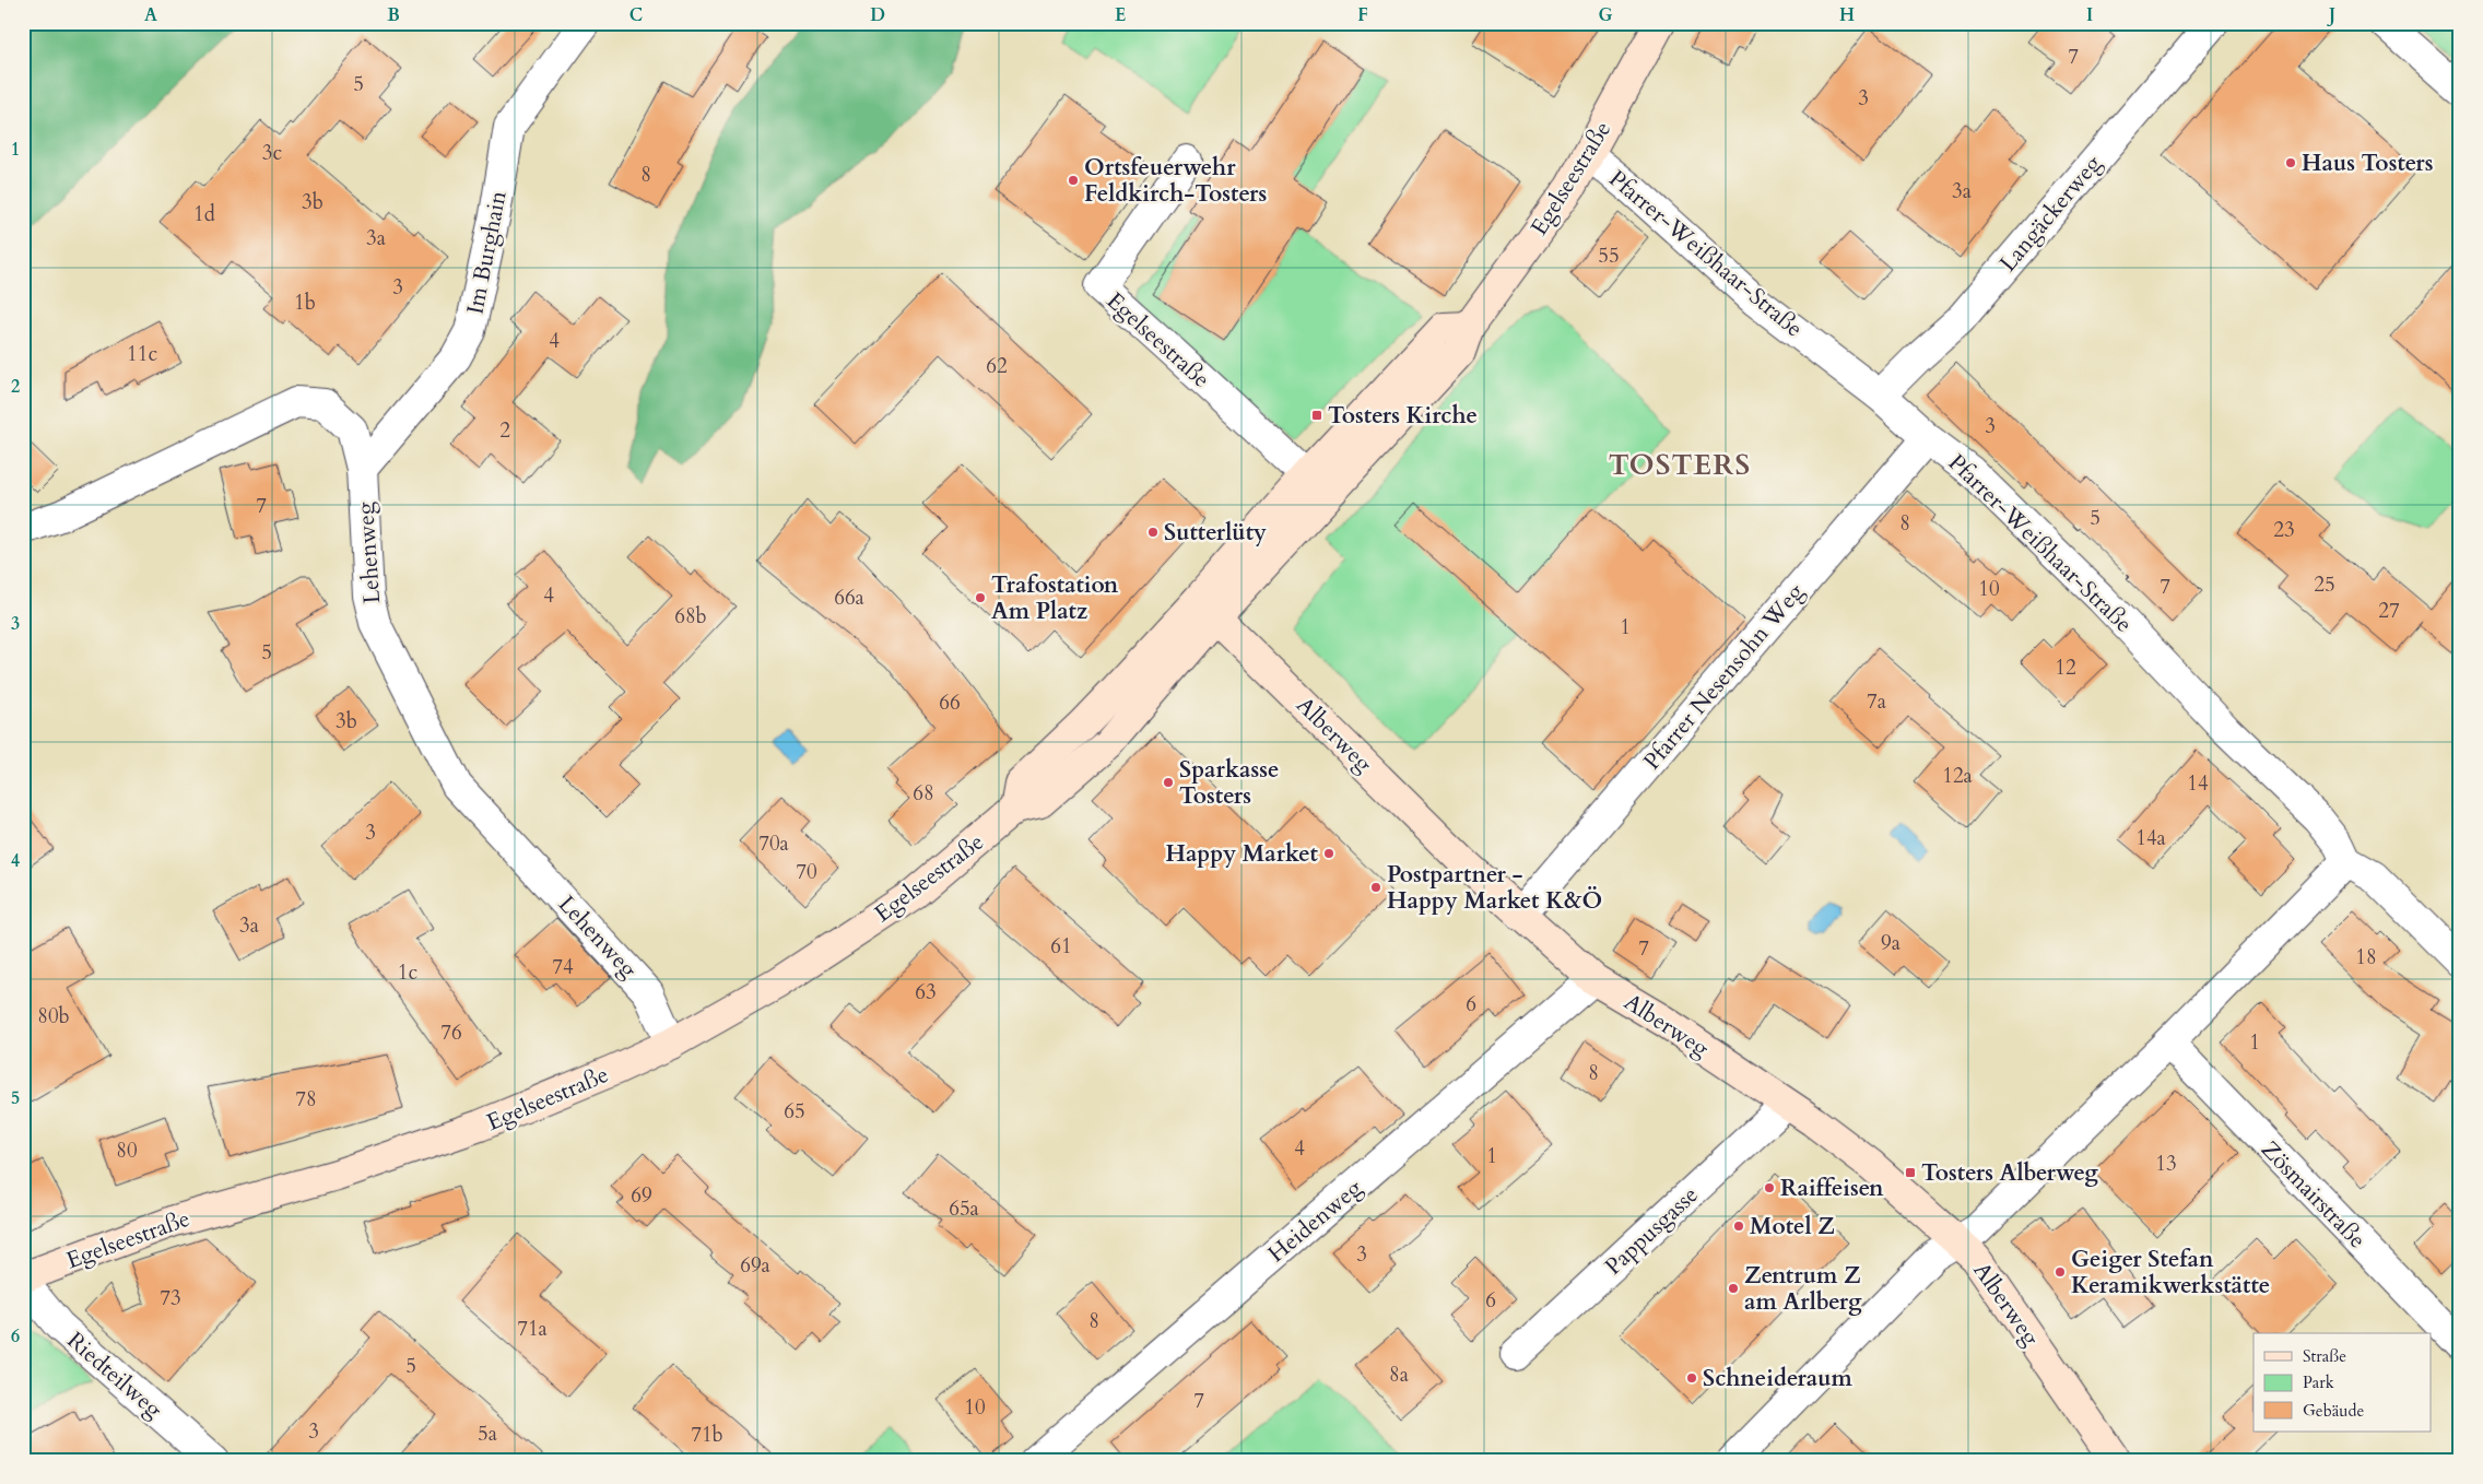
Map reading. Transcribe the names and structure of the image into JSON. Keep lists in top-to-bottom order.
{
  "streets": {
    "street": [
      "Egelseestraße",
      "Langäckerweg",
      "Im Burghain",
      "Pfarrer-Weißhaar-Straße",
      "Lehenweg",
      "Pfarrer Nesensohn Weg",
      "Alberweg",
      "Zösmairstraße",
      "Heidenweg",
      "Pappusgasse",
      "Riedteilweg"
    ]
  },
  "crossings": [
    ["Egelseestraße", "Pfarrer-Weißhaar-Straße"],
    ["Egelseestraße", "Lehenweg"],
    ["Egelseestraße", "Alberweg"],
    ["Langäckerweg", "Pfarrer-Weißhaar-Straße"],
    ["Im Burghain", "Lehenweg"],
    ["Pfarrer-Weißhaar-Straße", "Pfarrer Nesensohn Weg"],
    ["Pfarrer Nesensohn Weg", "Alberweg"],
    ["Alberweg", "Heidenweg"],
    ["Alberweg", "Pappusgasse"]
  ],
  "districts": ["TOSTERS"],
  "places": {
    "other": [
      "Haus Tosters",
      "Ortsfeuerwehr Feldkirch-Tosters",
      "Sutterlüty",
      "Trafostation Am Platz",
      "Sparkasse Tosters",
      "Happy Market",
      "Postpartner - Happy Market K&Ö",
      "Raiffeisen",
      "Motel Z",
      "Geiger Stefan Keramikwerkstätte",
      "Zentrum Z am Arlberg",
      "Schneideraum"
    ],
    "transit": ["Tosters Kirche", "Tosters Alberweg"]
  },
  "house_numbers": [
    "7",
    "5",
    "3",
    "3c",
    "8",
    "3a",
    "3b",
    "1d",
    "3a",
    "55",
    "3",
    "1b",
    "4",
    "11c",
    "62",
    "3",
    "2",
    "7",
    "5",
    "8",
    "23",
    "25",
    "7",
    "10",
    "4",
    "66a",
    "27",
    "68b",
    "1",
    "5",
    "12",
    "7a",
    "66",
    "3b",
    "12a",
    "14",
    "68",
    "3",
    "14a",
    "70a",
    "70",
    "3a",
    "9a",
    "61",
    "7",
    "18",
    "74",
    "1c",
    "63",
    "6",
    "80b",
    "76",
    "1",
    "8",
    "78",
    "65",
    "4",
    "80",
    "1",
    "13",
    "69",
    "65a",
    "3",
    "69a",
    "73",
    "6",
    "8",
    "71a",
    "5",
    "8a",
    "7",
    "10",
    "3",
    "5a",
    "71b"
  ],
  "legend": ["Straße", "Park", "Gebäude"],
  "grid": {
    "columns": [
      "A",
      "B",
      "C",
      "D",
      "E",
      "F",
      "G",
      "H",
      "I",
      "J"
    ],
    "rows": [
      "1",
      "2",
      "3",
      "4",
      "5",
      "6"
    ]
  }
}
